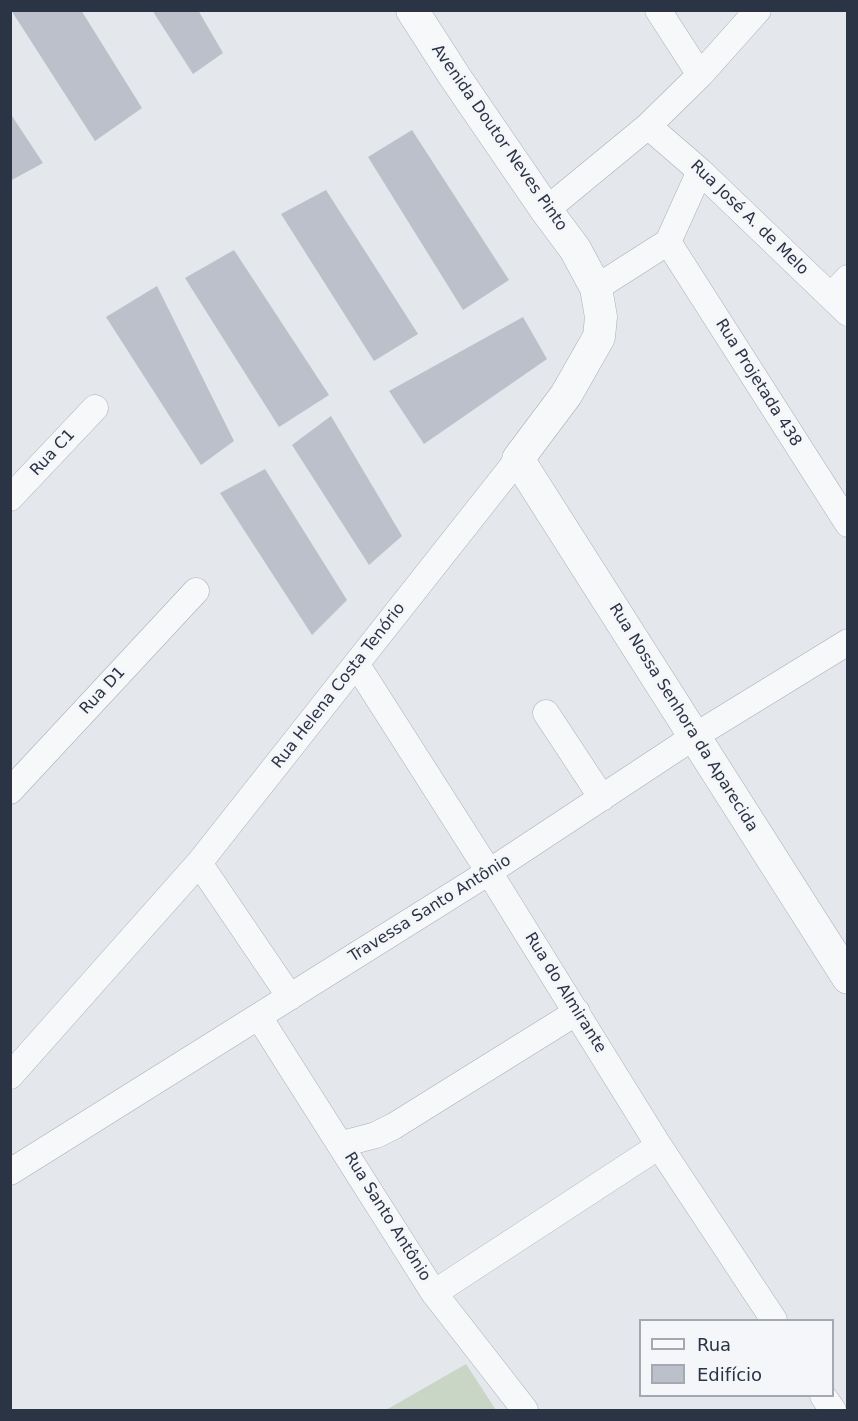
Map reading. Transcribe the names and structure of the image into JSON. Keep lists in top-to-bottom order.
{
  "streets": {
    "street": [
      "Avenida Doutor Neves Pinto",
      "Rua José A. de Melo",
      "Rua Projetada 438",
      "Rua C1",
      "Rua Helena Costa Tenório",
      "Rua D1",
      "Rua Nossa Senhora da Aparecida",
      "Travessa Santo Antônio",
      "Rua do Almirante",
      "Rua Santo Antônio"
    ]
  },
  "crossings": [
    ["Avenida Doutor Neves Pinto", "Rua Helena Costa Tenório"],
    ["Rua Helena Costa Tenório", "Rua Nossa Senhora da Aparecida"],
    ["Rua Helena Costa Tenório", "Rua do Almirante"],
    ["Rua Nossa Senhora da Aparecida", "Travessa Santo Antônio"],
    ["Travessa Santo Antônio", "Rua do Almirante"],
    ["Travessa Santo Antônio", "Rua Santo Antônio"]
  ],
  "legend": ["Rua", "Edifício"]
}
